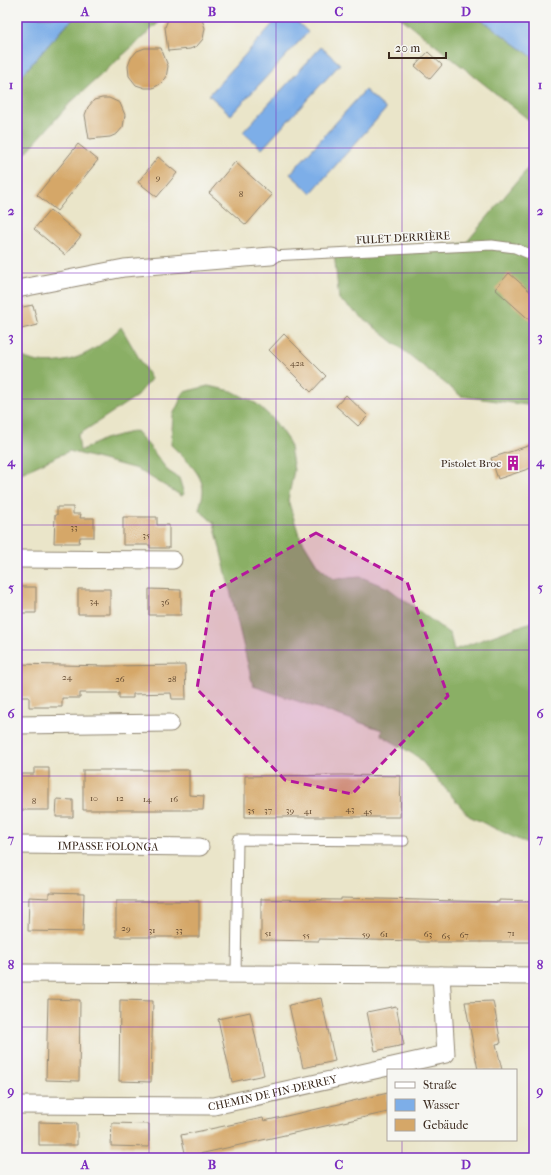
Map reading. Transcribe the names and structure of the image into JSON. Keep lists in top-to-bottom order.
{
  "streets": {
    "street": ["IMPASSE FOLONGA", "CHEMIN DE FIN-DERREY"],
    "lane": ["FULET DERRIÈRE"]
  },
  "places": {
    "building": ["Pistolet Broc"]
  },
  "house_numbers": [
    "9",
    "8",
    "42a",
    "33",
    "35",
    "34",
    "36",
    "24",
    "26",
    "28",
    "10",
    "12",
    "14",
    "16",
    "8",
    "43",
    "35",
    "37",
    "39",
    "41",
    "45",
    "29",
    "31",
    "33",
    "51",
    "71",
    "59",
    "61",
    "63",
    "55",
    "67",
    "65"
  ],
  "legend": ["Straße", "Wasser", "Gebäude"],
  "scale_bar": "20 m",
  "grid": {
    "columns": [
      "A",
      "B",
      "C",
      "D"
    ],
    "rows": [
      "1",
      "2",
      "3",
      "4",
      "5",
      "6",
      "7",
      "8",
      "9"
    ]
  }
}
